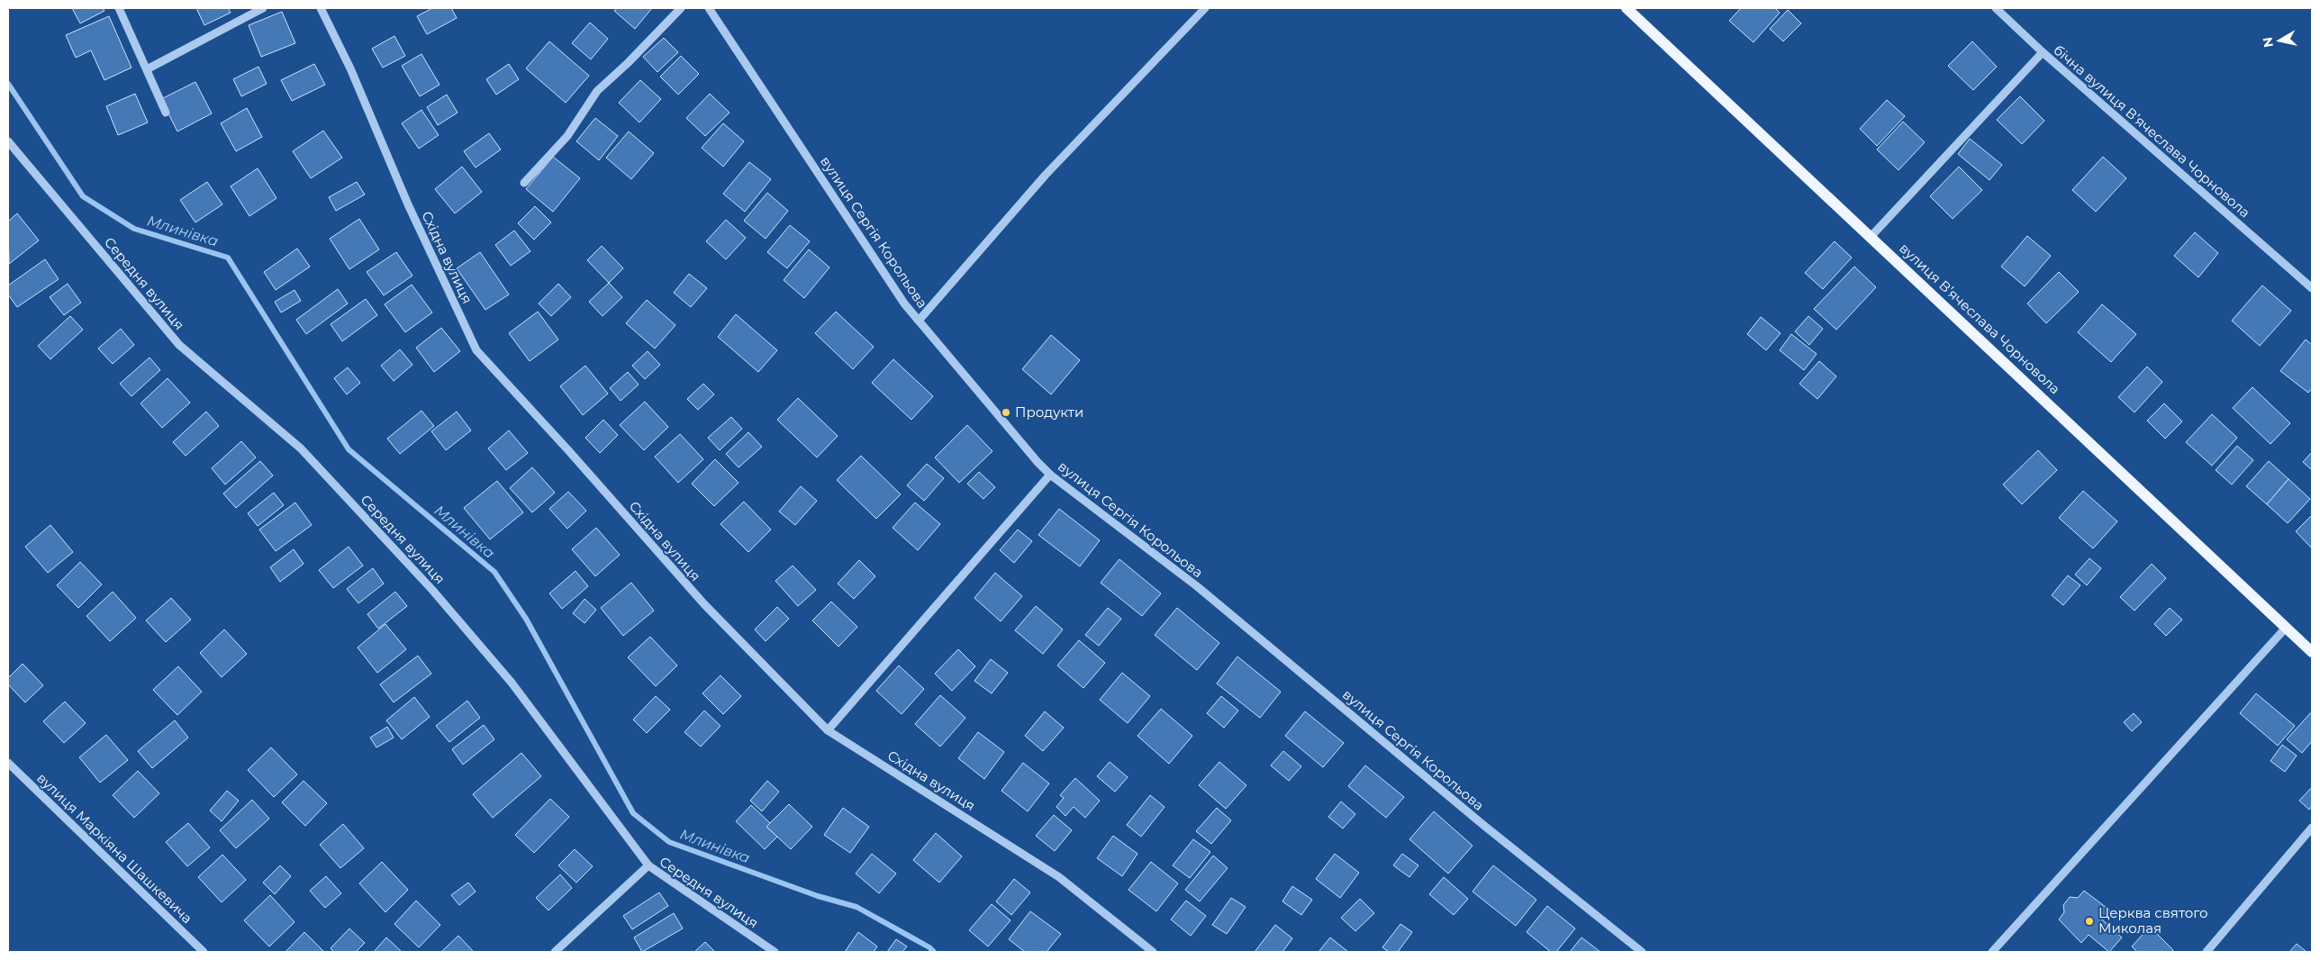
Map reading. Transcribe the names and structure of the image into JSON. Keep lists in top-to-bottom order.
{
  "streets": {
    "main road": ["вулиця Вʼячеслава Чорновола"],
    "street": [
      "бічна вулиця Вʼячеслава Чорновола",
      "вулиця Сергія Корольова",
      "Східна вулиця",
      "Середня вулиця",
      "вулиця Маркіяна Шашкевича"
    ]
  },
  "crossings": [
    ["бічна вулиця Вʼячеслава Чорновола", "вулиця Вʼячеслава Чорновола"]
  ],
  "water": ["Млинівка"],
  "places": ["Продукти", "Церква святого Миколая"],
  "north": "left"
}
